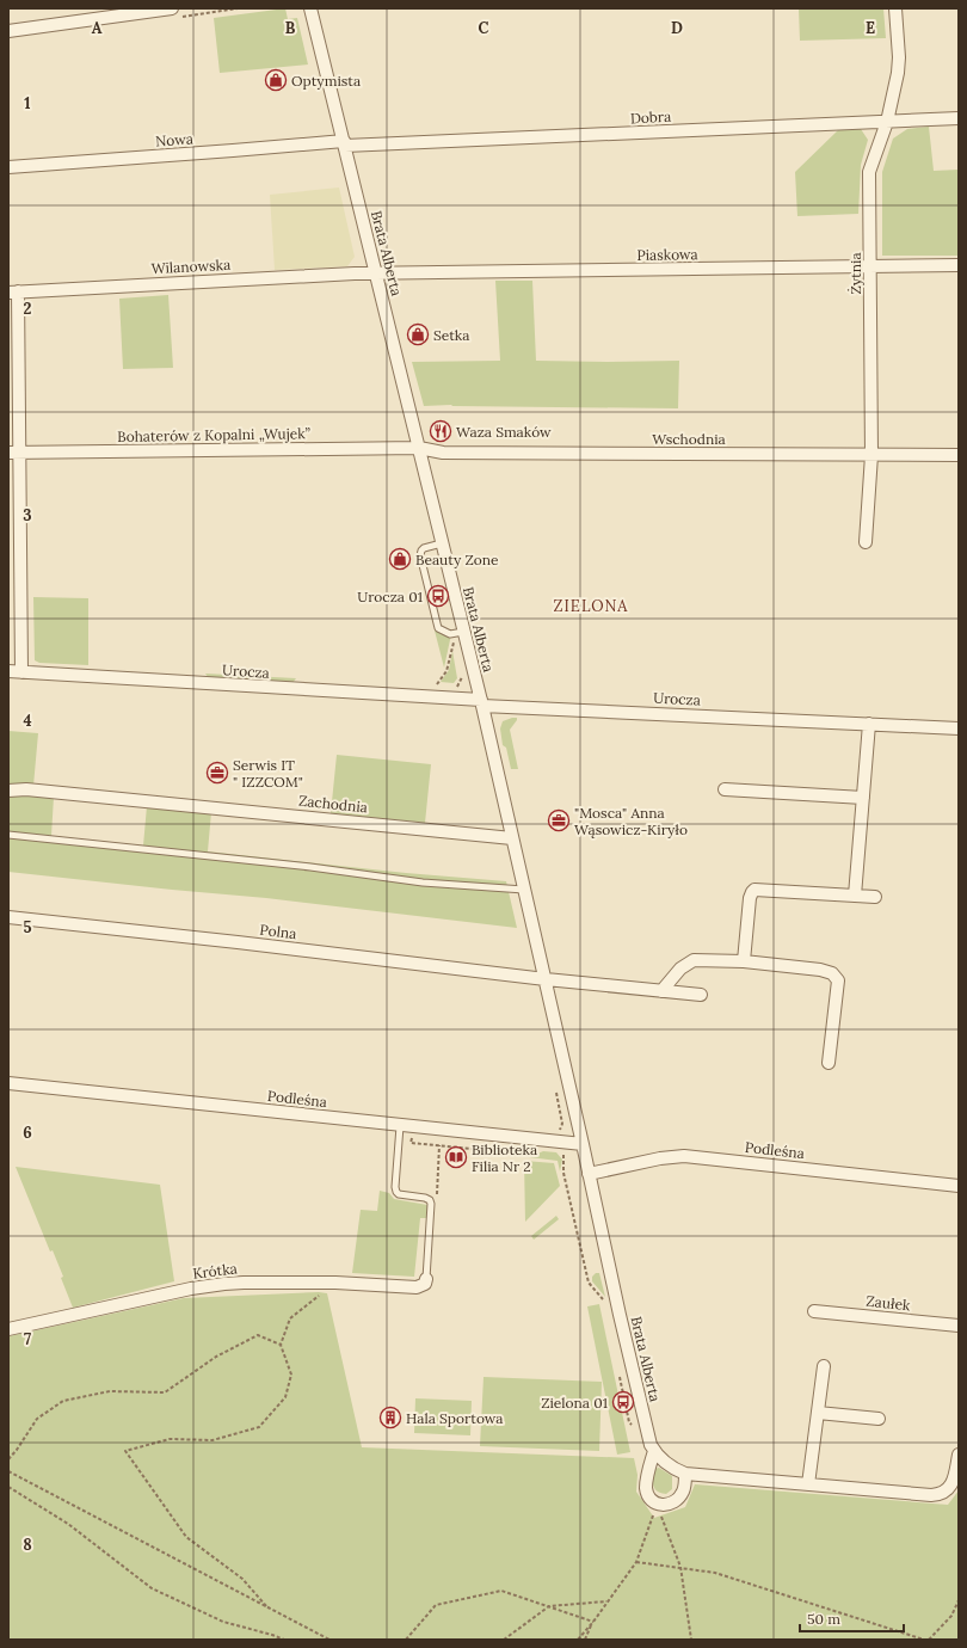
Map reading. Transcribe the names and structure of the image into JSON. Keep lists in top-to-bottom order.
{
  "streets": {
    "street": [
      "Dobra",
      "Nowa",
      "Brata Alberta",
      "Piaskowa",
      "Wilanowska",
      "Żytnia",
      "Bohaterów z Kopalni „Wujek”",
      "Wschodnia",
      "Urocza",
      "Zachodnia",
      "Polna",
      "Podleśna",
      "Krótka",
      "Zaułek"
    ]
  },
  "crossings": [
    ["Dobra", "Nowa"],
    ["Dobra", "Brata Alberta"],
    ["Dobra", "Żytnia"],
    ["Nowa", "Brata Alberta"],
    ["Brata Alberta", "Piaskowa"],
    ["Brata Alberta", "Wilanowska"],
    ["Brata Alberta", "Bohaterów z Kopalni „Wujek”"],
    ["Brata Alberta", "Wschodnia"],
    ["Brata Alberta", "Urocza"],
    ["Brata Alberta", "Zachodnia"],
    ["Brata Alberta", "Polna"],
    ["Brata Alberta", "Podleśna"],
    ["Piaskowa", "Wilanowska"],
    ["Piaskowa", "Żytnia"],
    ["Żytnia", "Wschodnia"],
    ["Bohaterów z Kopalni „Wujek”", "Wschodnia"]
  ],
  "districts": ["ZIELONA"],
  "places": {
    "shop": ["Optymista", "Setka", "Beauty Zone"],
    "restaurant": ["Waza Smaków"],
    "bus stop": ["Urocza 01", "Zielona 01"],
    "office": ["Serwis IT \" IZZCOM\"", "\"Mosca\" Anna Wąsowicz-Kiryło"],
    "library": ["Biblioteka Filia Nr 2"],
    "building": ["Hala Sportowa"]
  },
  "scale_bar": "50 m",
  "grid": {
    "columns": [
      "A",
      "B",
      "C",
      "D",
      "E"
    ],
    "rows": [
      "1",
      "2",
      "3",
      "4",
      "5",
      "6",
      "7",
      "8"
    ]
  }
}
